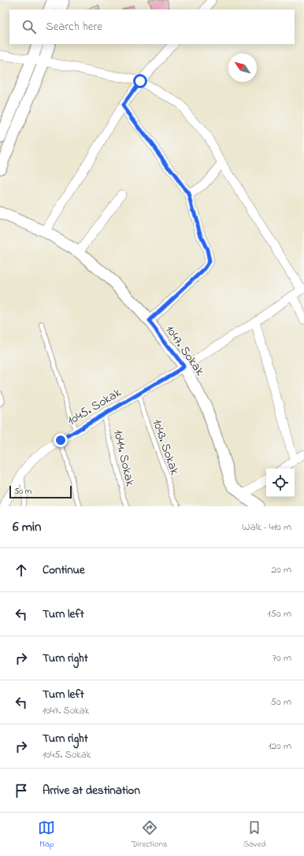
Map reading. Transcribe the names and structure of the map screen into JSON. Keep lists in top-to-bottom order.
{
  "streets": {
    "street": ["1047. Sokak", "1045. Sokak"],
    "lane": ["1043. Sokak", "1044. Sokak"]
  },
  "crossings": [
    ["1047. Sokak", "1045. Sokak"],
    ["1045. Sokak", "1043. Sokak"],
    ["1045. Sokak", "1044. Sokak"]
  ],
  "scale_bar": "50 m",
  "north": "top left",
  "page": {
    "search": "Search here",
    "scale": "50 m",
    "heading": ["6 min", "Walk · 410 m"],
    "list": [
      ["Continue", "20 m"],
      ["Turn left", "150 m"],
      ["Turn right", "70 m"],
      ["Turn left", "1047. Sokak", "50 m"],
      ["Turn right", "1045. Sokak", "120 m"],
      "Arrive at destination"
    ],
    "nav": ["Map", "Directions", "Saved"]
  }
}
